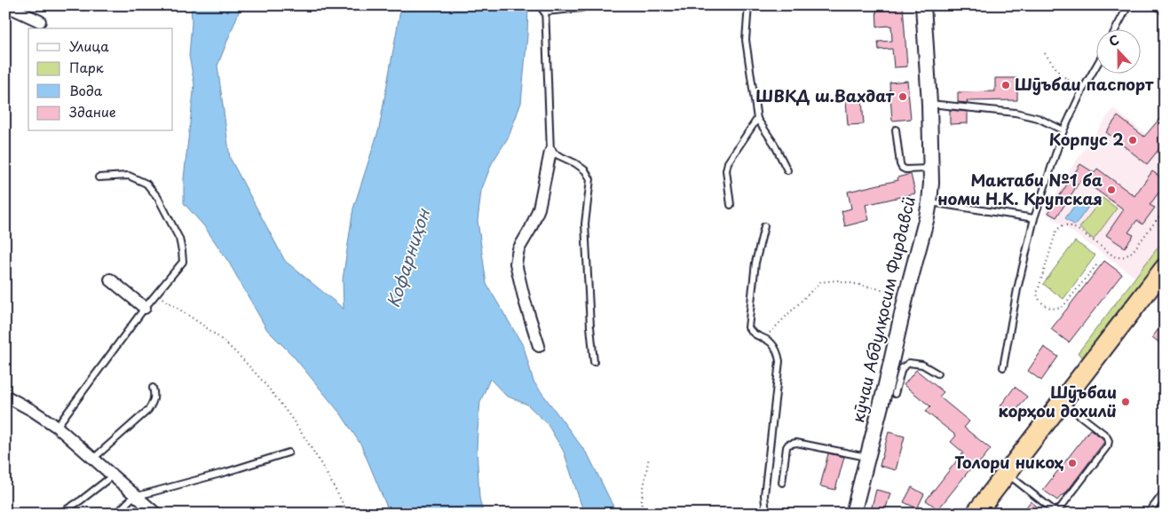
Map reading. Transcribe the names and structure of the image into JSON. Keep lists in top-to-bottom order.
{
  "streets": {
    "street": ["кӯчаи Абдулқосим Фирдавсӣ"]
  },
  "water": ["Кофарниҳон"],
  "places": [
    "Шӯъбаи паспорт",
    "ШВКД ш.Вахдат",
    "Корпус 2",
    "Мактаби №1 ба номи Н.К. Крупская",
    "Шӯъбаи корҳои дохилӣ",
    "Толори никоҳ"
  ],
  "legend": [
    "Улица",
    "Парк",
    "Вода",
    "Здание"
  ],
  "north": "top"
}
